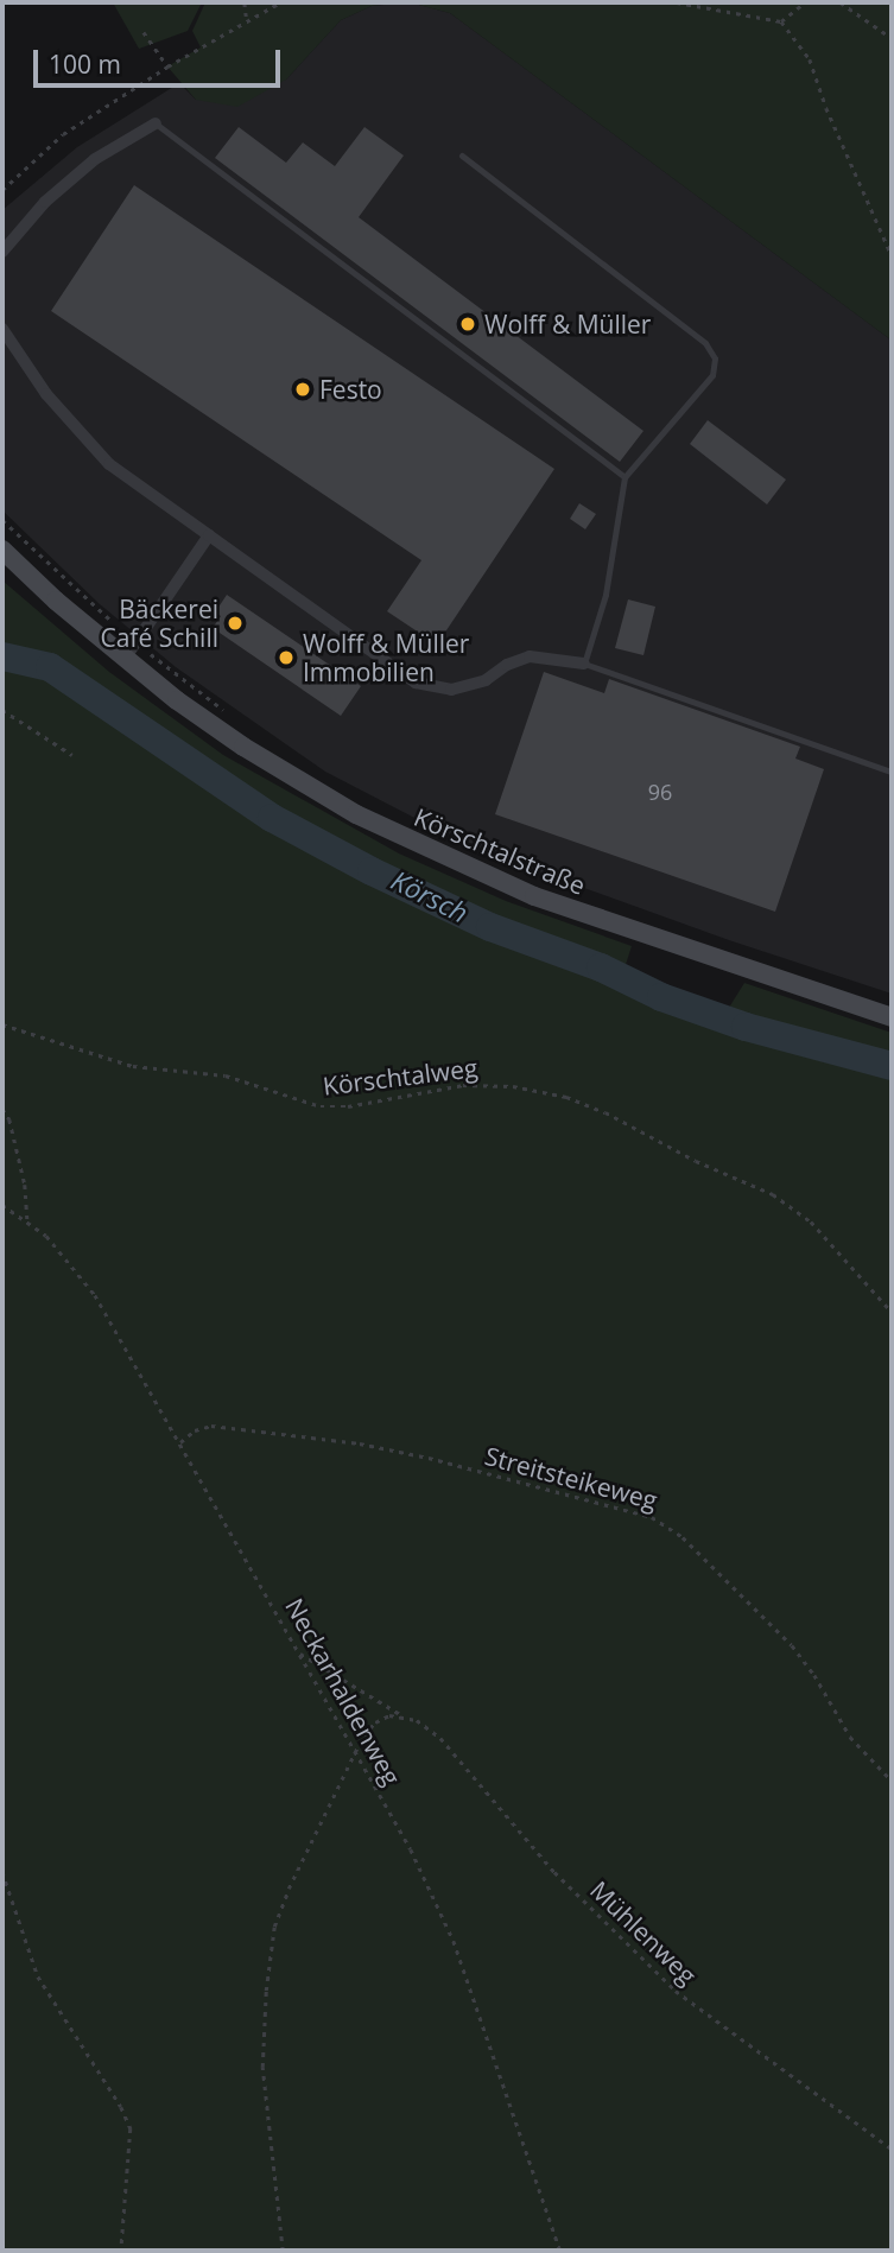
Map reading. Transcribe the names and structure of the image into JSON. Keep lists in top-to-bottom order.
{
  "streets": {
    "main road": ["Körschtalstraße"],
    "path": [
      "Körschtalweg",
      "Streitsteikeweg",
      "Neckarhaldenweg",
      "Mühlenweg"
    ]
  },
  "crossings": [
    ["Streitsteikeweg", "Neckarhaldenweg"],
    ["Neckarhaldenweg", "Mühlenweg"]
  ],
  "water": ["Körsch"],
  "places": [
    "Wolff & Müller",
    "Festo",
    "Bäckerei Café Schill",
    "Wolff & Müller Immobilien"
  ],
  "house_numbers": ["96"],
  "scale_bar": "100 m"
}
